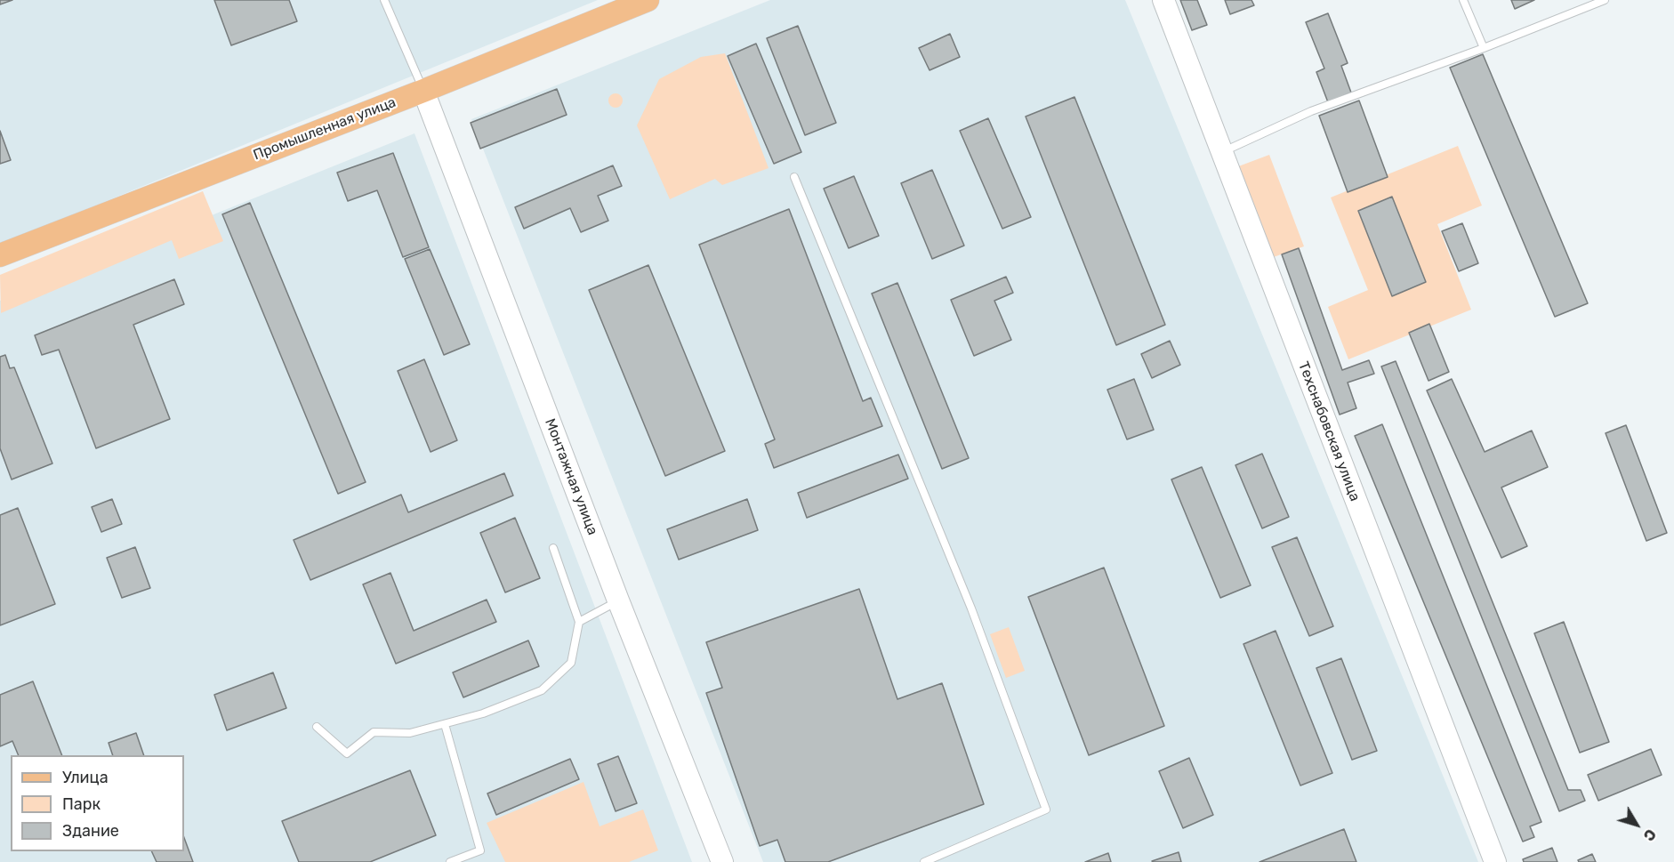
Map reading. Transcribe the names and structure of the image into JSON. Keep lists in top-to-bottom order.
{
  "streets": {
    "main road": ["Промышленная улица"],
    "street": ["Техснабовская улица", "Монтажная улица"]
  },
  "crossings": [
    ["Промышленная улица", "Монтажная улица"]
  ],
  "legend": ["Улица", "Парк", "Здание"],
  "north": "bottom right"
}
